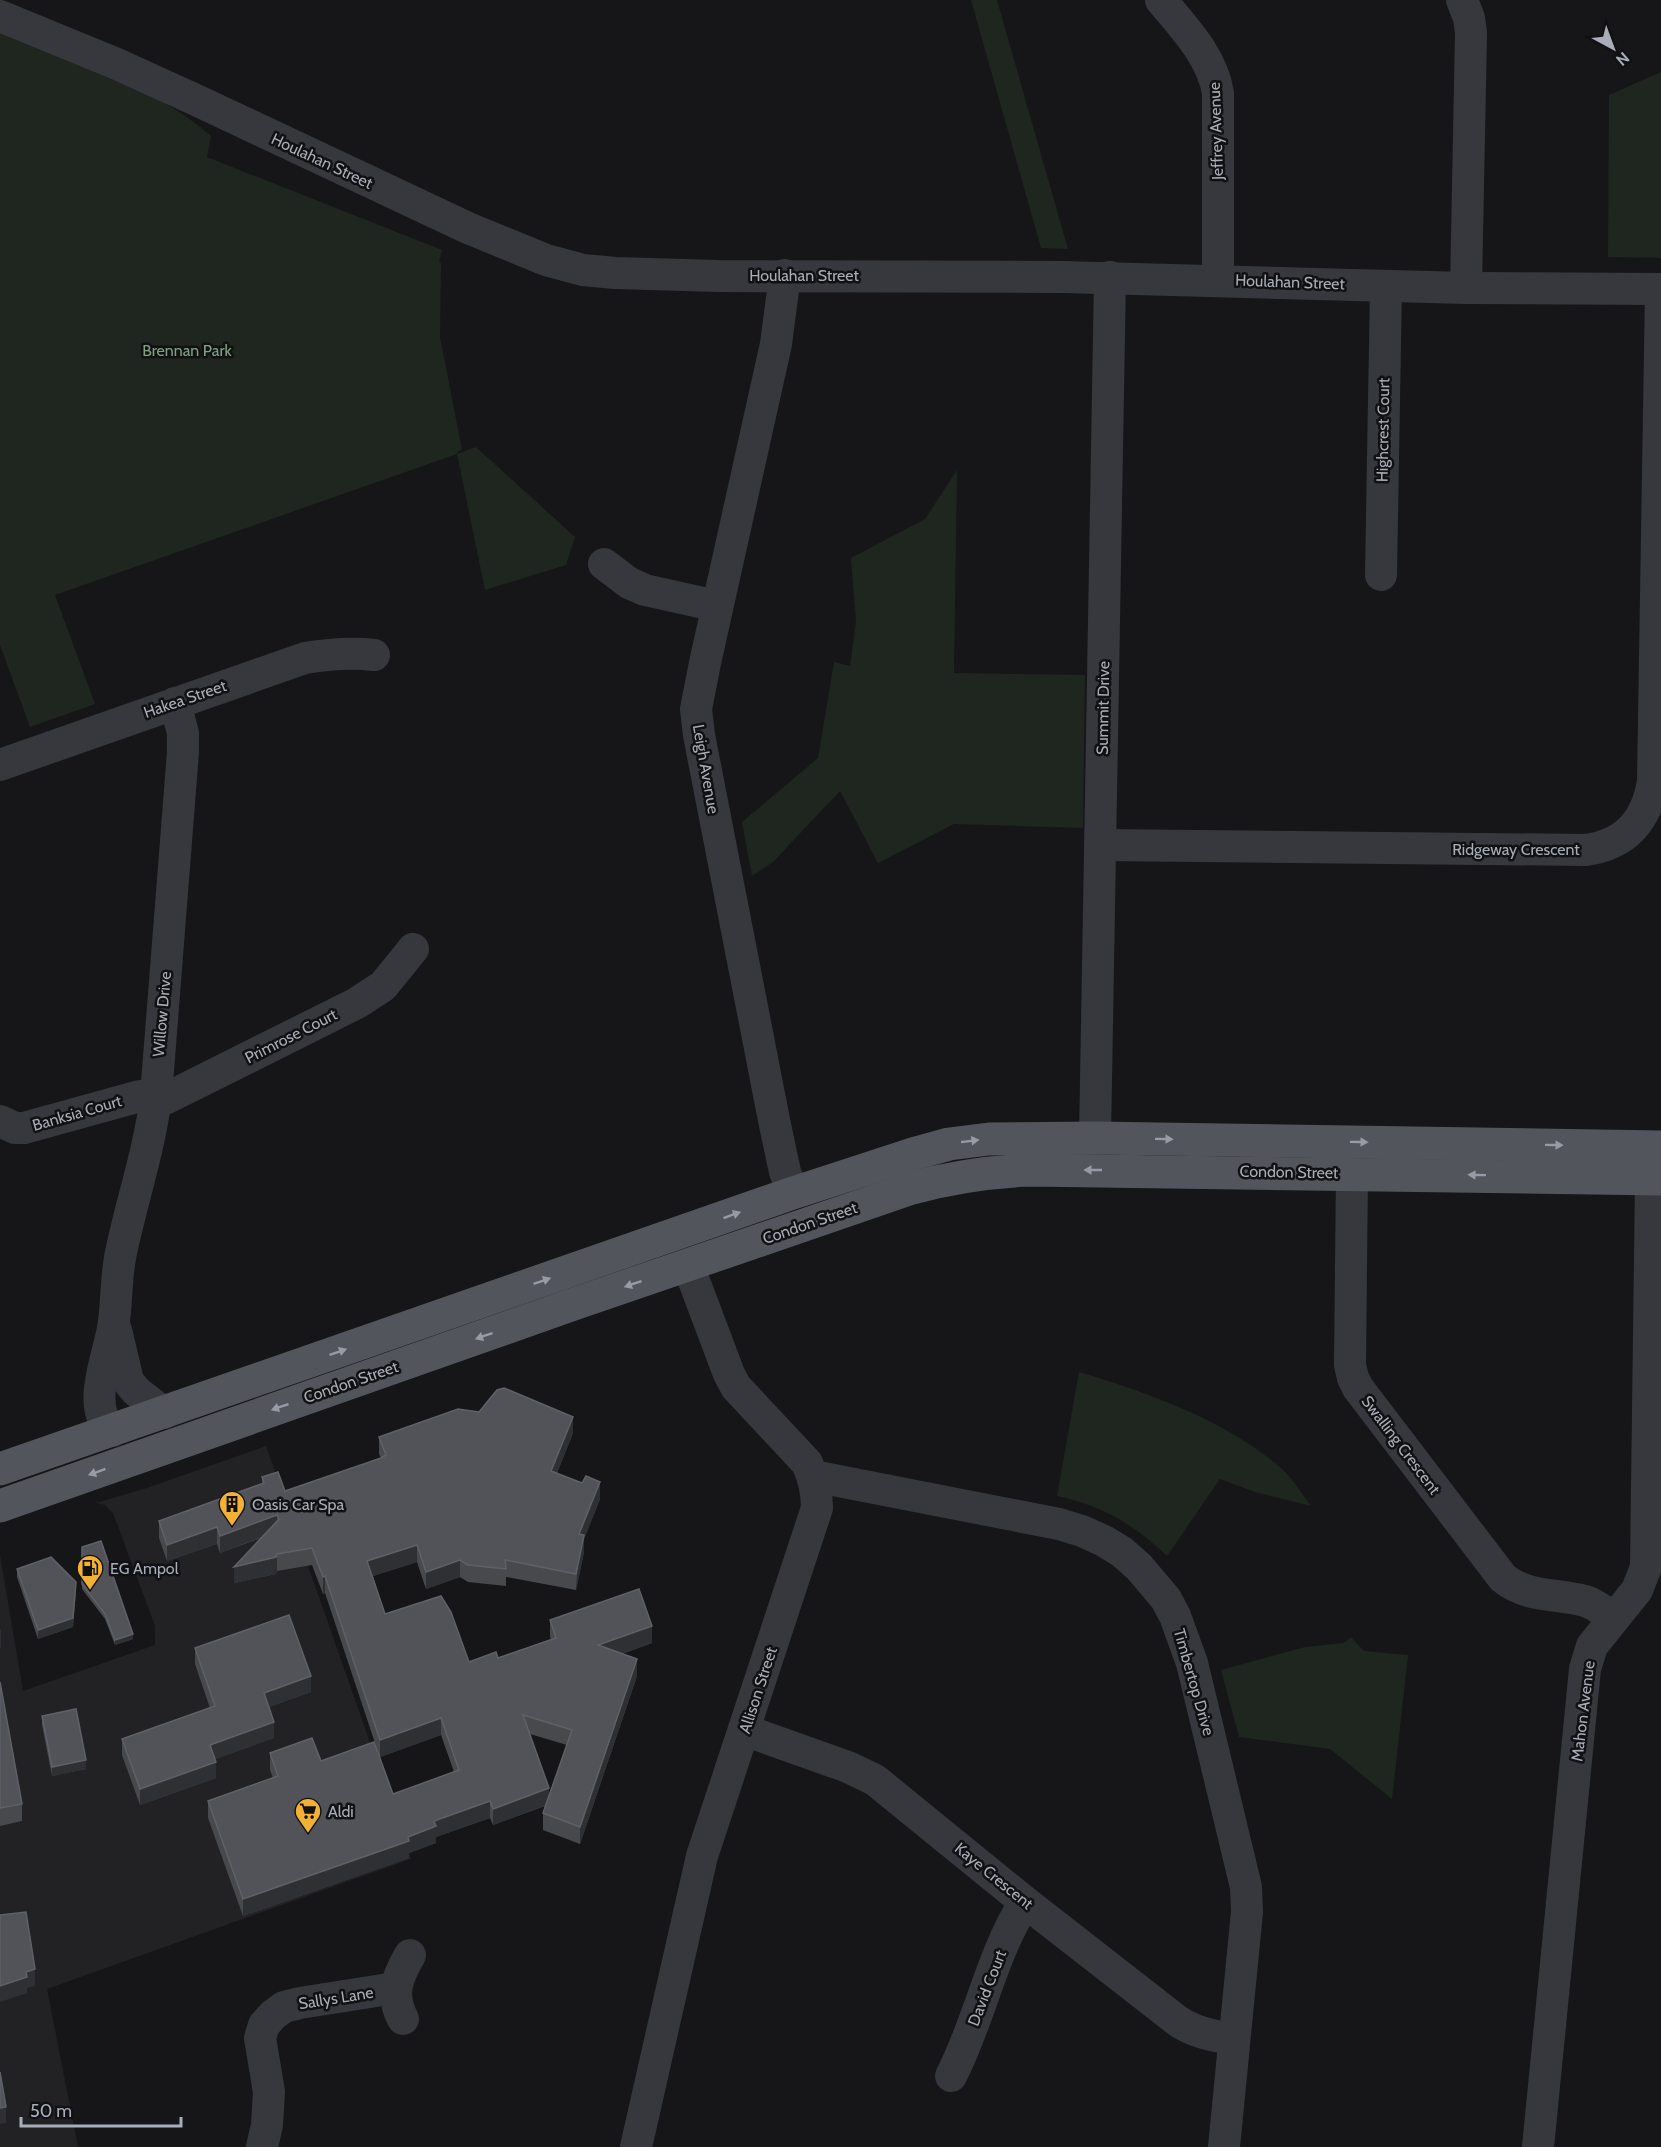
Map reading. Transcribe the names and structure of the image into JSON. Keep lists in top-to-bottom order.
{
  "streets": {
    "main road": ["Condon Street", "Mahon Avenue"],
    "street": [
      "Jeffrey Avenue",
      "Houlahan Street",
      "Highcrest Court",
      "Hakea Street",
      "Summit Drive",
      "Leigh Avenue",
      "Ridgeway Crescent",
      "Willow Drive",
      "Primrose Court",
      "Banksia Court",
      "Swalling Crescent",
      "Timbertop Drive",
      "Allison Street",
      "Kaye Crescent",
      "David Court",
      "Sallys Lane"
    ]
  },
  "crossings": [
    ["Jeffrey Avenue", "Houlahan Street"],
    ["Houlahan Street", "Highcrest Court"],
    ["Houlahan Street", "Summit Drive"],
    ["Houlahan Street", "Leigh Avenue"],
    ["Houlahan Street", "Ridgeway Crescent"],
    ["Hakea Street", "Willow Drive"],
    ["Summit Drive", "Ridgeway Crescent"],
    ["Summit Drive", "Condon Street"],
    ["Leigh Avenue", "Condon Street"],
    ["Willow Drive", "Primrose Court"],
    ["Willow Drive", "Banksia Court"],
    ["Willow Drive", "Condon Street"],
    ["Primrose Court", "Banksia Court"],
    ["Condon Street", "Swalling Crescent"],
    ["Condon Street", "Allison Street"],
    ["Condon Street", "Mahon Avenue"],
    ["Swalling Crescent", "Mahon Avenue"],
    ["Timbertop Drive", "Allison Street"],
    ["Timbertop Drive", "Kaye Crescent"],
    ["Allison Street", "Kaye Crescent"],
    ["Kaye Crescent", "David Court"]
  ],
  "parks": ["Brennan Park"],
  "places": {
    "building": ["Oasis Car Spa"],
    "fuel station": ["EG Ampol"],
    "supermarket": ["Aldi"]
  },
  "scale_bar": "50 m",
  "north": "bottom right"
}
